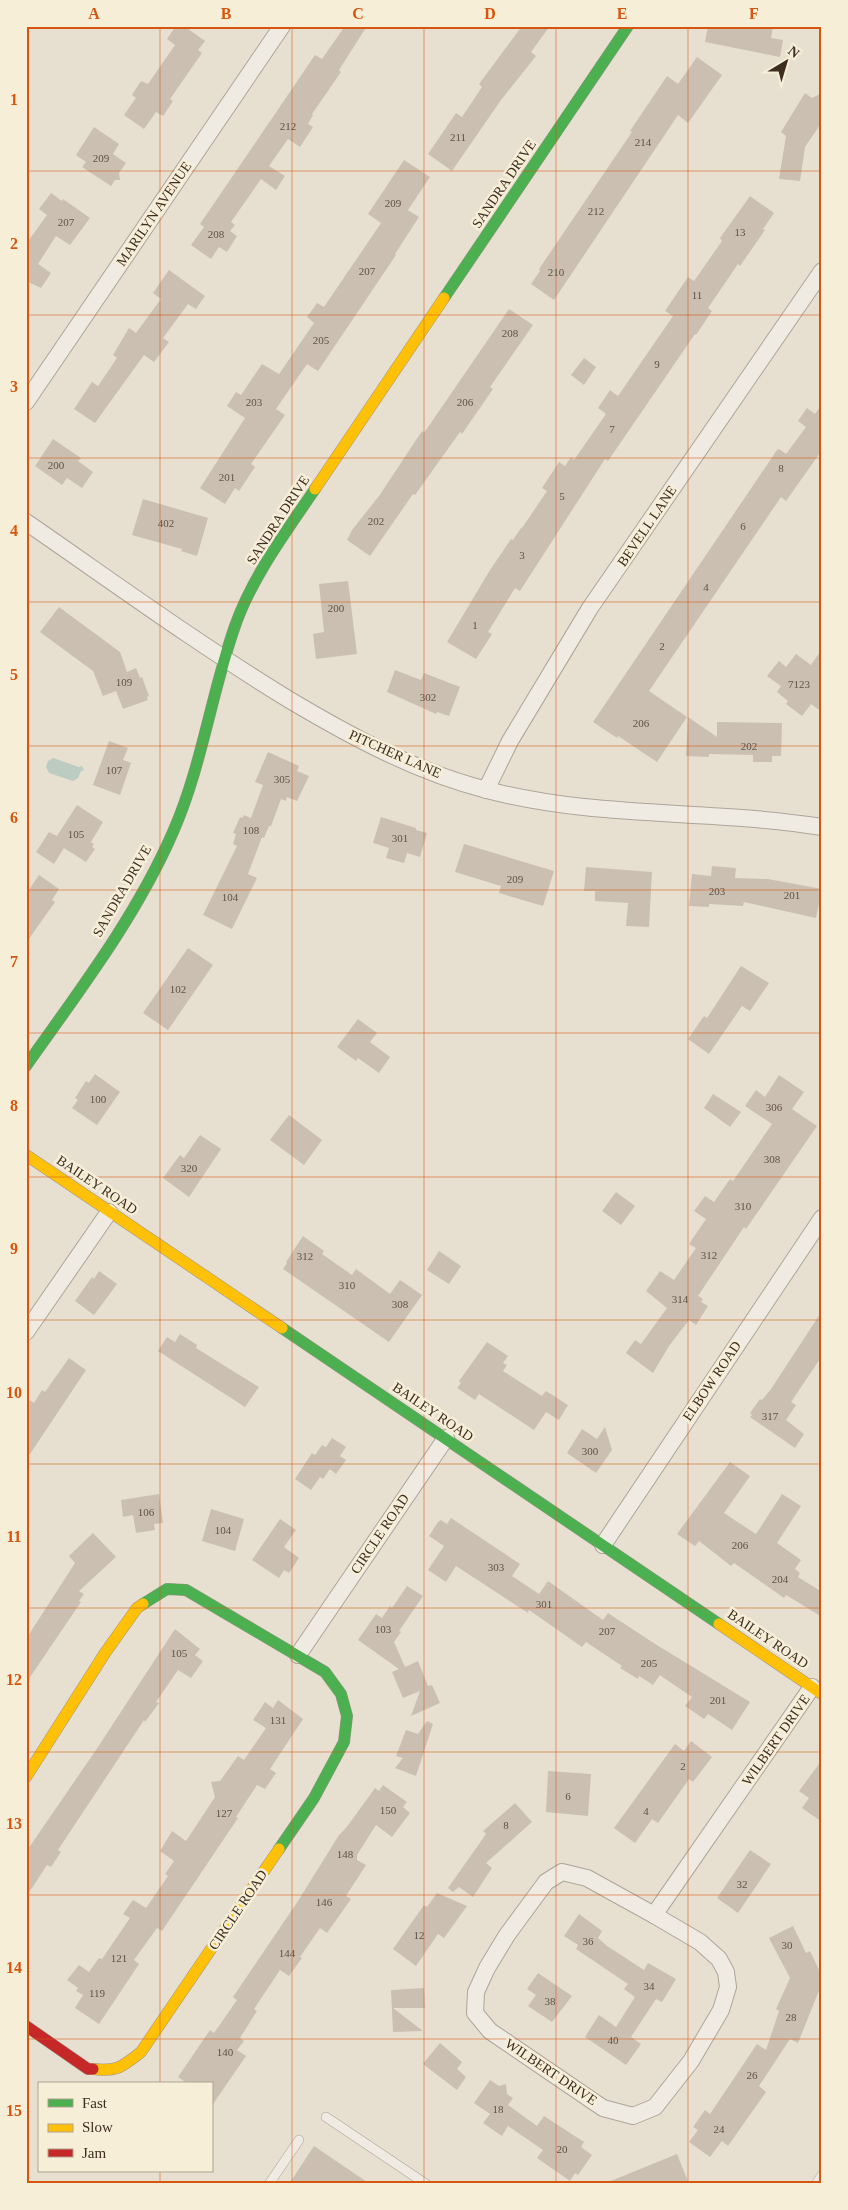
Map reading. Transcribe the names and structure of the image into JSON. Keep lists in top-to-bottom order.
{
  "streets": {
    "street": [
      "SANDRA DRIVE",
      "MARILYN AVENUE",
      "BEVELL LANE",
      "PITCHER LANE",
      "BAILEY ROAD",
      "ELBOW ROAD",
      "CIRCLE ROAD",
      "WILBERT DRIVE"
    ]
  },
  "crossings": [
    ["SANDRA DRIVE", "PITCHER LANE"],
    ["BEVELL LANE", "PITCHER LANE"],
    ["BAILEY ROAD", "ELBOW ROAD"],
    ["BAILEY ROAD", "CIRCLE ROAD"],
    ["BAILEY ROAD", "WILBERT DRIVE"]
  ],
  "house_numbers": [
    "212",
    "211",
    "214",
    "209",
    "209",
    "212",
    "207",
    "13",
    "208",
    "207",
    "210",
    "11",
    "208",
    "205",
    "9",
    "203",
    "206",
    "7",
    "200",
    "8",
    "201",
    "5",
    "202",
    "402",
    "6",
    "3",
    "4",
    "200",
    "1",
    "2",
    "109",
    "7123",
    "302",
    "206",
    "202",
    "107",
    "305",
    "108",
    "105",
    "301",
    "209",
    "203",
    "201",
    "104",
    "102",
    "100",
    "306",
    "308",
    "320",
    "310",
    "312",
    "312",
    "310",
    "314",
    "308",
    "317",
    "300",
    "106",
    "104",
    "206",
    "303",
    "204",
    "301",
    "103",
    "207",
    "105",
    "205",
    "201",
    "131",
    "2",
    "6",
    "150",
    "4",
    "127",
    "8",
    "148",
    "32",
    "146",
    "12",
    "36",
    "30",
    "144",
    "121",
    "34",
    "119",
    "38",
    "28",
    "40",
    "140",
    "26",
    "18",
    "24",
    "20"
  ],
  "legend": ["Fast", "Slow", "Jam"],
  "north": "top right",
  "grid": {
    "columns": [
      "A",
      "B",
      "C",
      "D",
      "E",
      "F"
    ],
    "rows": [
      "1",
      "2",
      "3",
      "4",
      "5",
      "6",
      "7",
      "8",
      "9",
      "10",
      "11",
      "12",
      "13",
      "14",
      "15"
    ]
  }
}
